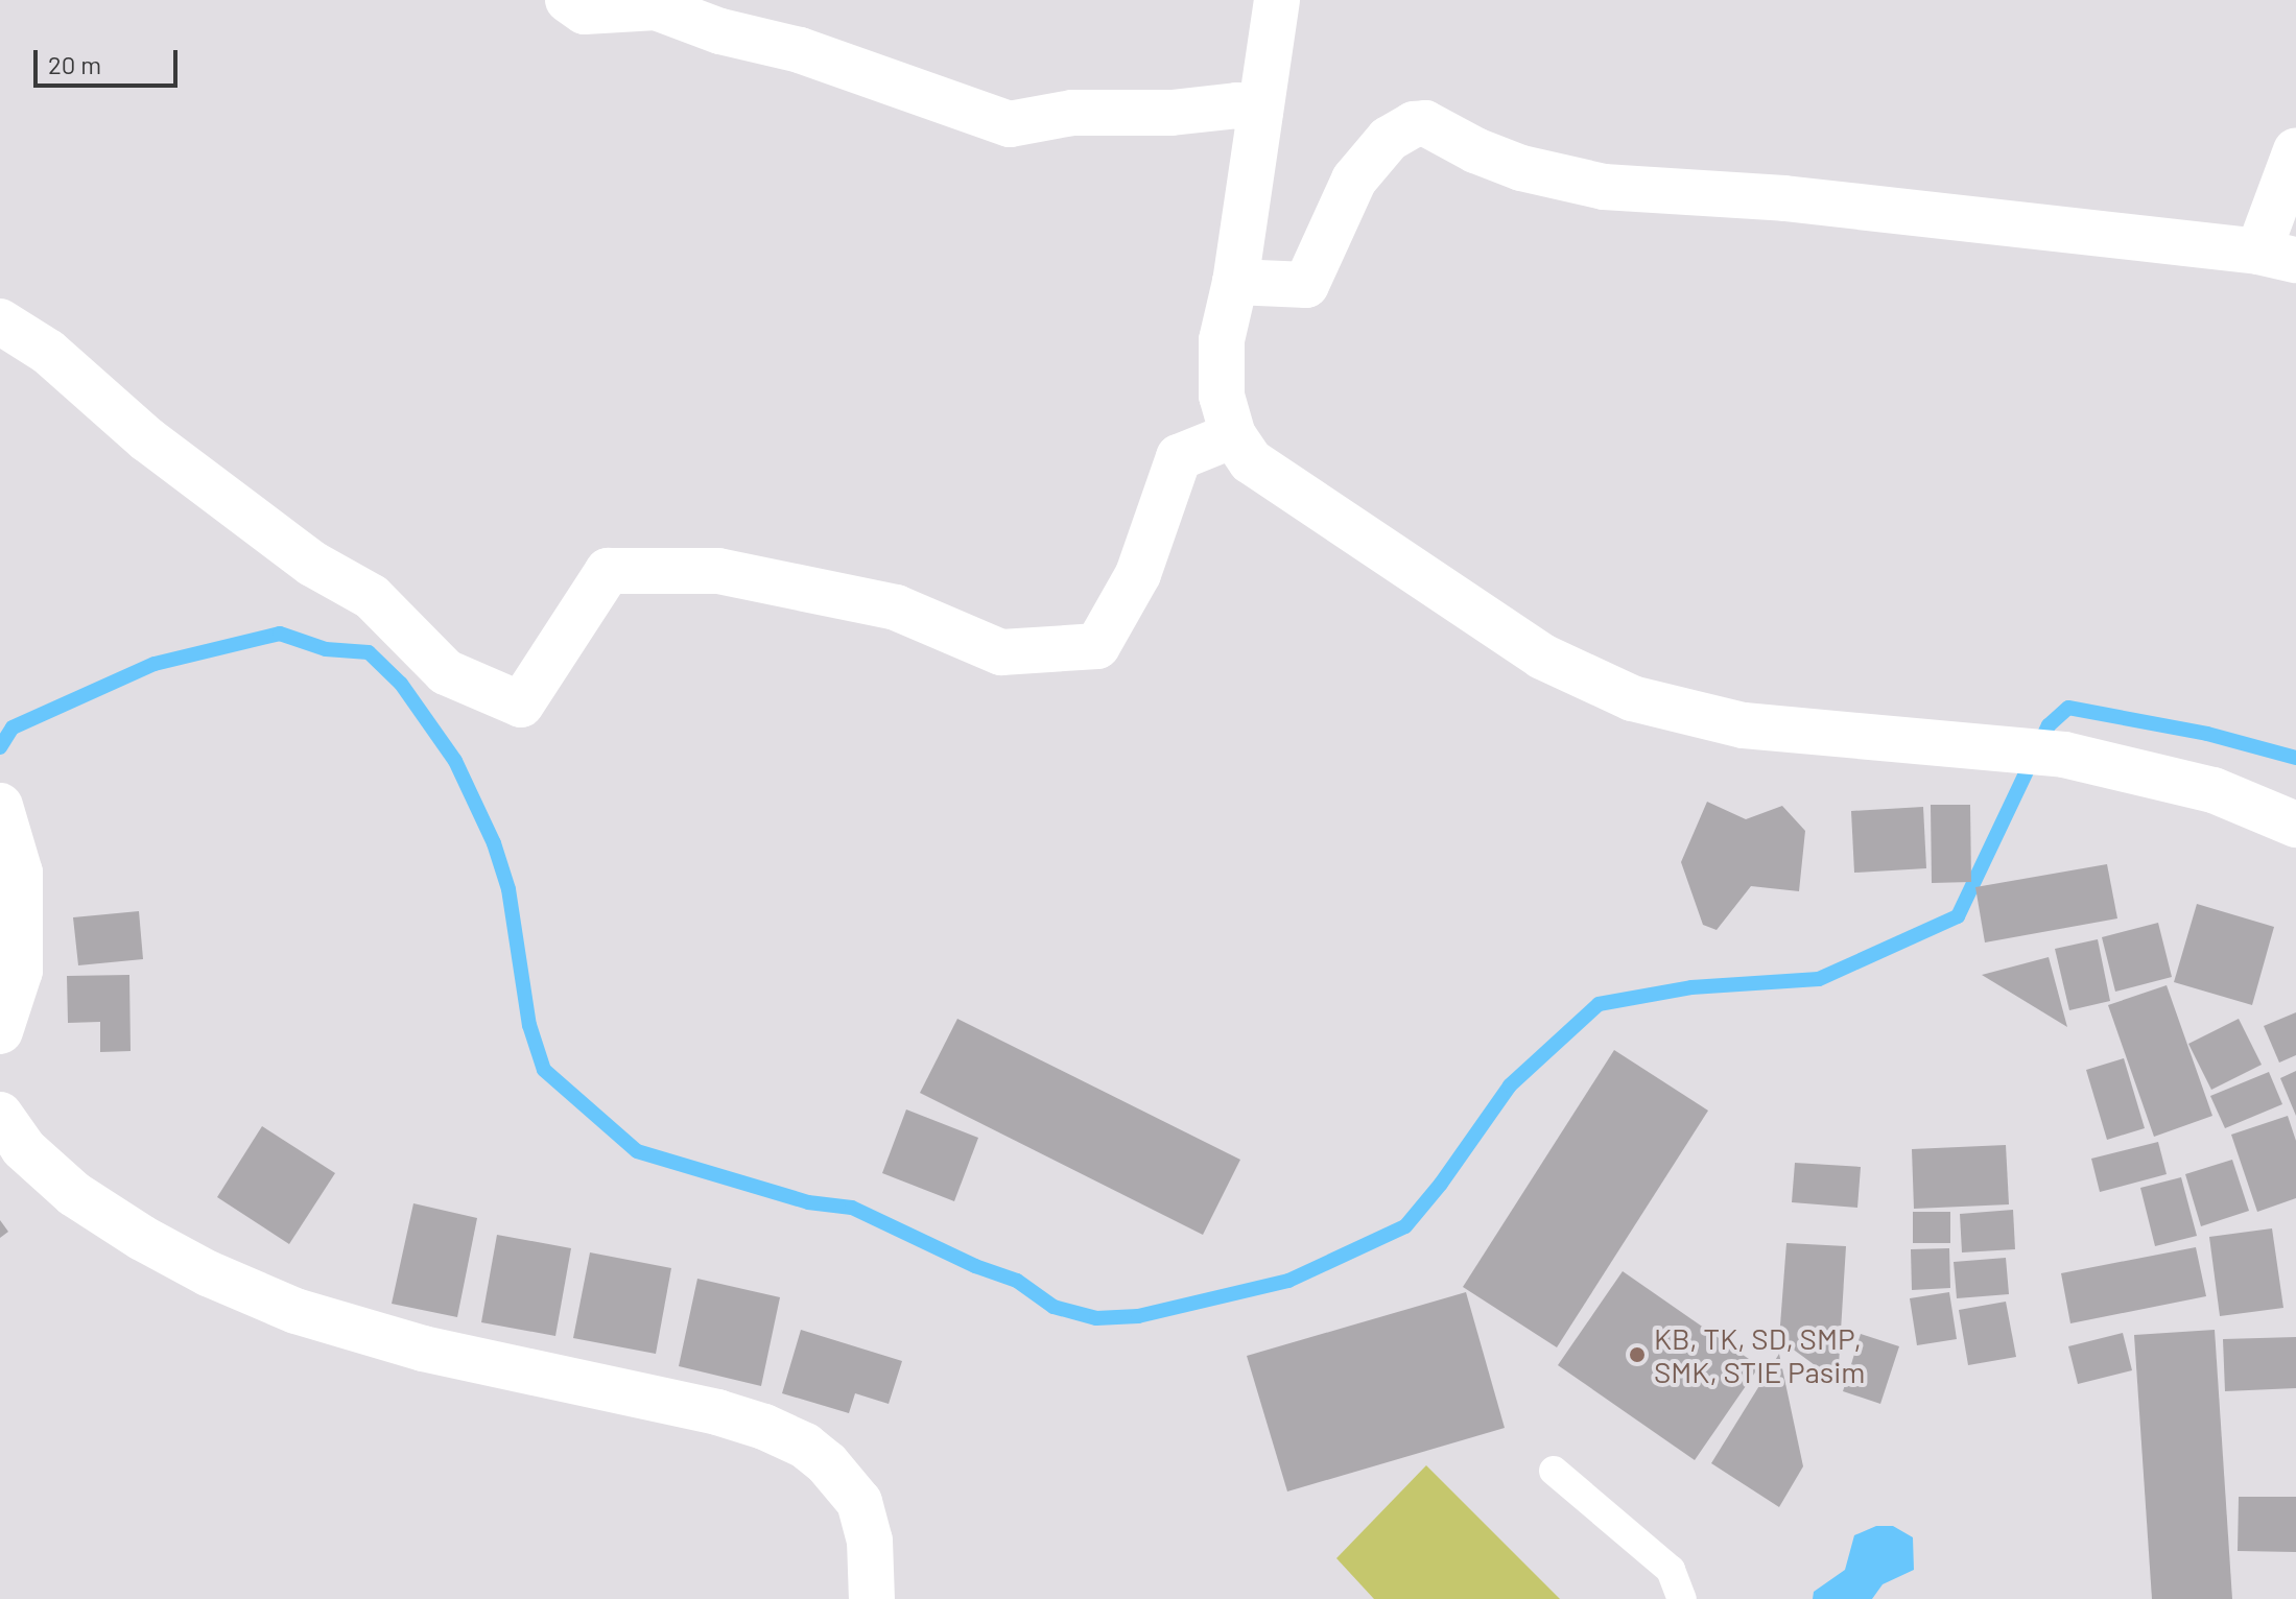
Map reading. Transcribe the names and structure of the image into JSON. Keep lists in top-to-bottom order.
{
  "places": ["KB, TK, SD, SMP, SMK, STIE Pasim"],
  "scale_bar": "20 m"
}
